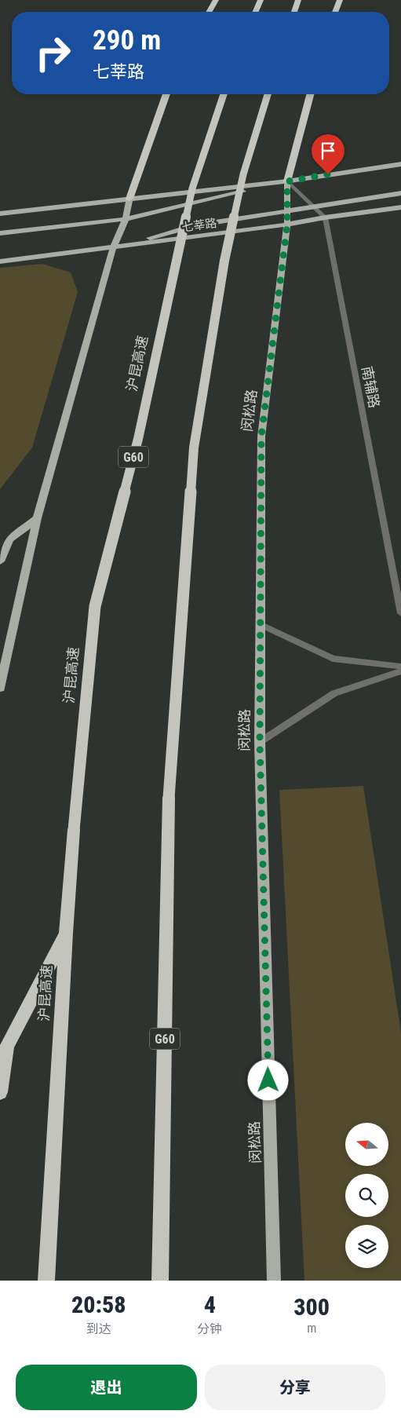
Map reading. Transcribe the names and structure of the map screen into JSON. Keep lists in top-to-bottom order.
{
  "streets": {
    "highway": ["沪昆高速", "G60"],
    "main road": ["七莘路", "闵松路"],
    "street": ["南辅路"]
  },
  "crossings": [
    ["七莘路", "南辅路"],
    ["七莘路", "闵松路"]
  ],
  "north": "left",
  "page": {
    "turn": ["290 m", "七莘路"],
    "eta": [
      "20:58",
      "到达",
      "4",
      "分钟",
      "300",
      "m"
    ],
    "buttons": ["退出", "分享"]
  }
}
